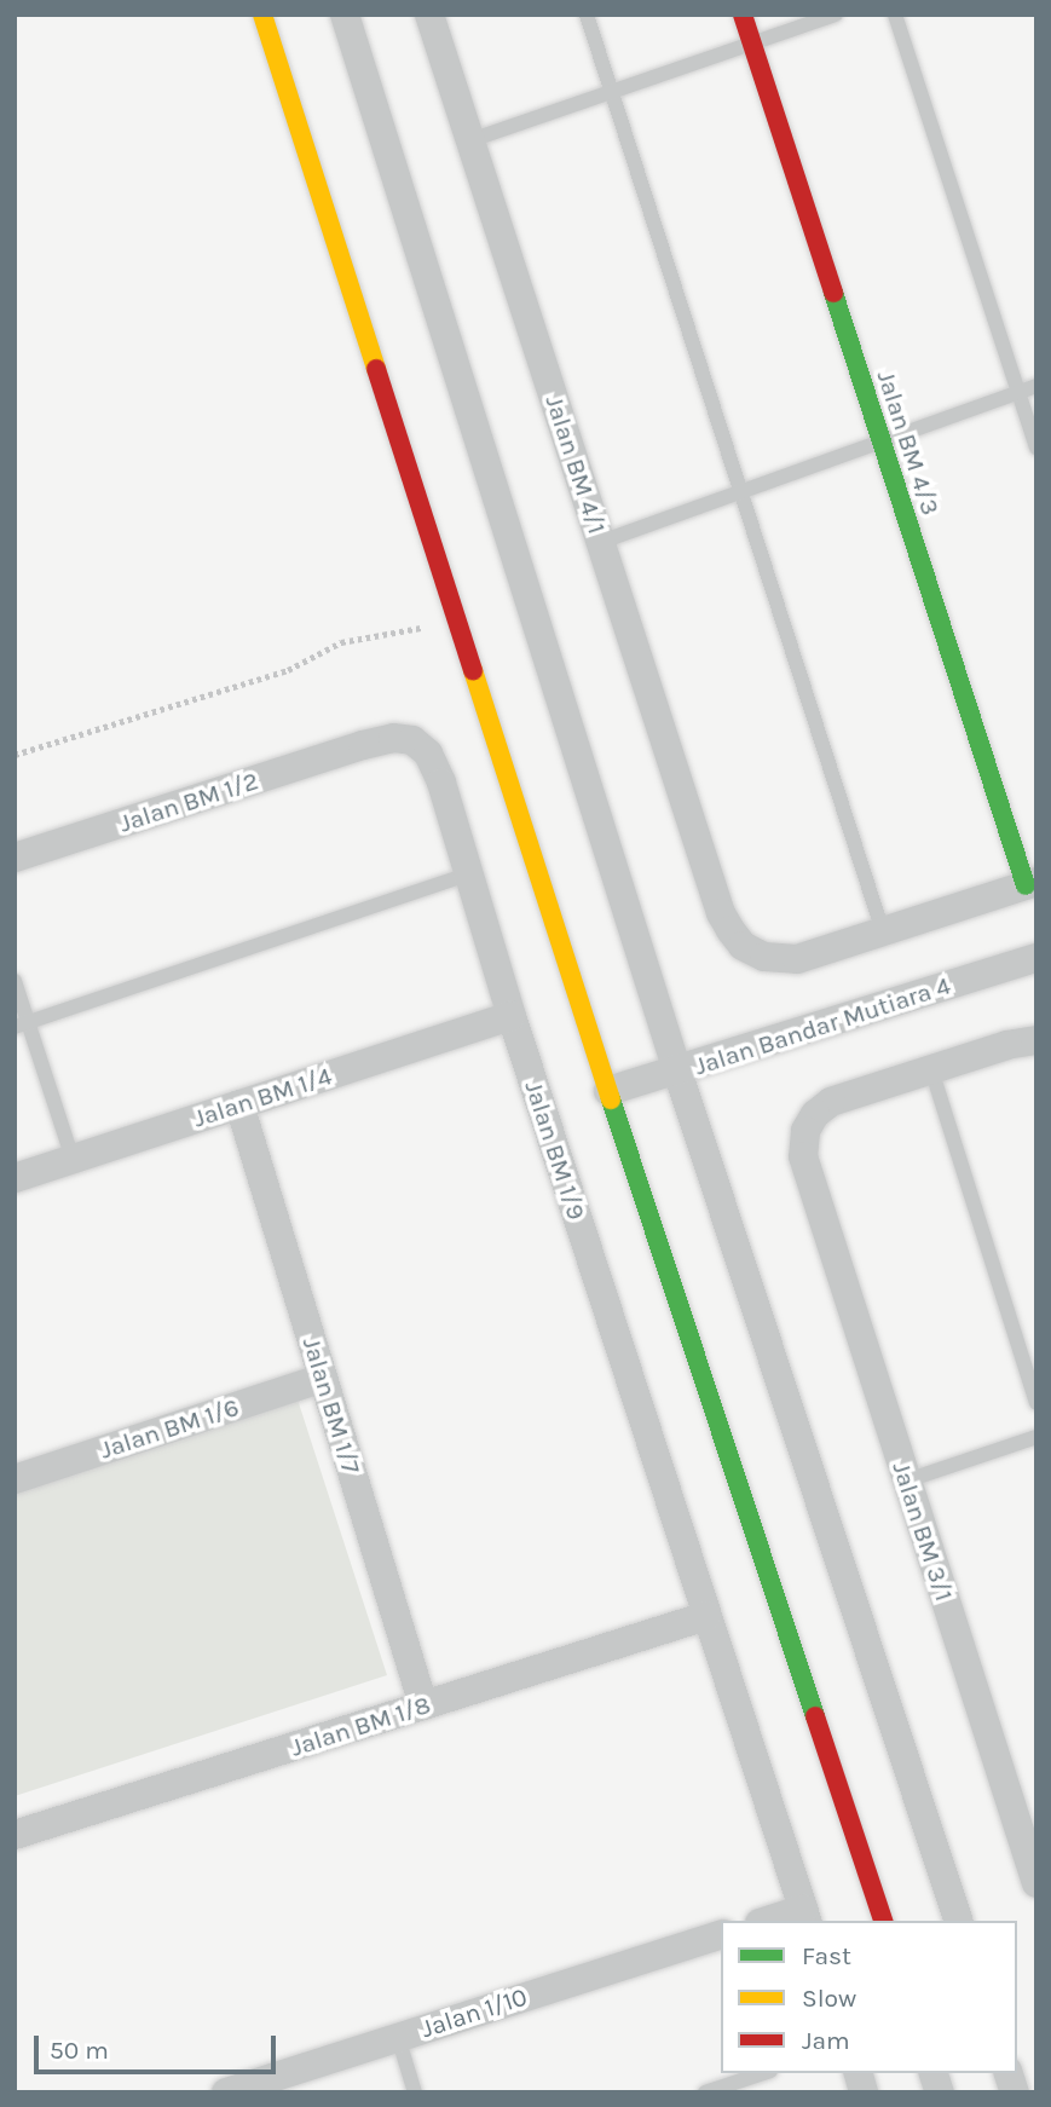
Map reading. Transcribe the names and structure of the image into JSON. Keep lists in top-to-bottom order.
{
  "streets": {
    "street": [
      "Jalan BM 4/3",
      "Jalan BM 4/1",
      "Jalan BM 1/2",
      "Jalan Bandar Mutiara 4",
      "Jalan BM 1/4",
      "Jalan BM 1/9",
      "Jalan BM 1/7",
      "Jalan BM 1/6",
      "Jalan BM 3/1",
      "Jalan BM 1/8",
      "Jalan 1/10"
    ]
  },
  "crossings": [
    ["Jalan BM 4/3", "Jalan BM 4/1"],
    ["Jalan BM 1/2", "Jalan BM 1/9"],
    ["Jalan BM 1/4", "Jalan BM 1/9"],
    ["Jalan BM 1/4", "Jalan BM 1/7"],
    ["Jalan BM 1/9", "Jalan BM 1/8"],
    ["Jalan BM 1/7", "Jalan BM 1/6"],
    ["Jalan BM 1/7", "Jalan BM 1/8"]
  ],
  "legend": ["Fast", "Slow", "Jam"],
  "scale_bar": "50 m"
}
